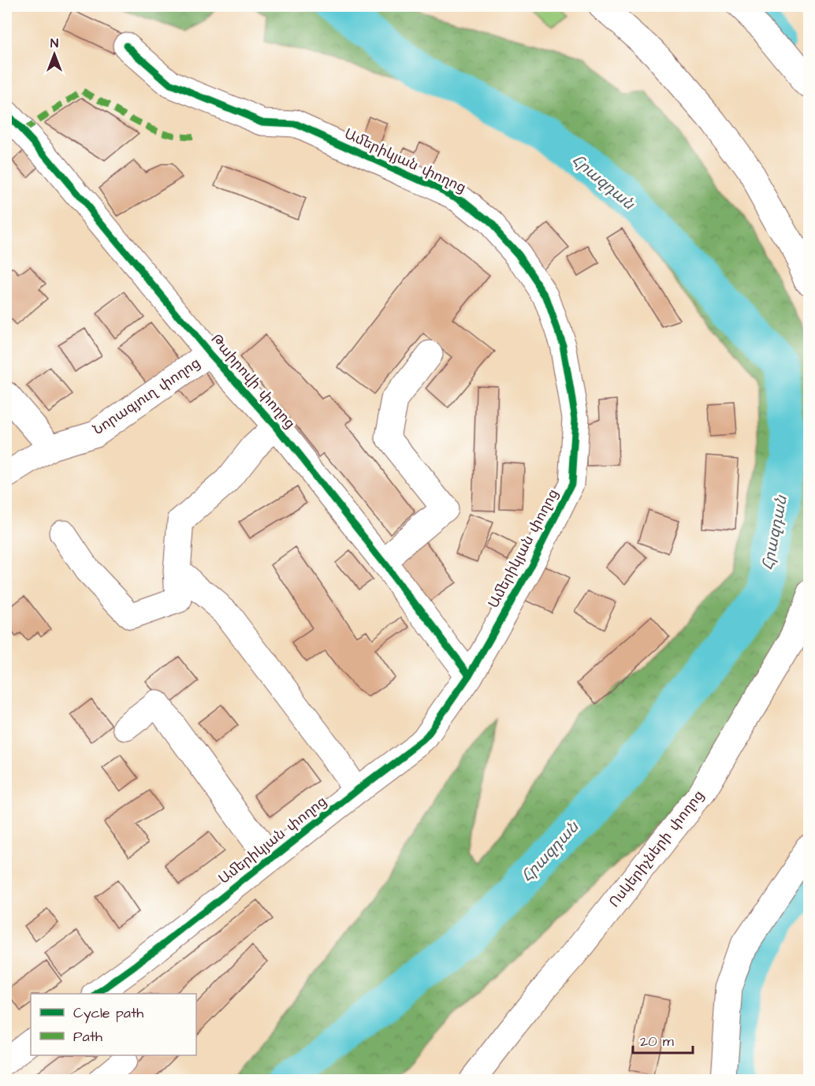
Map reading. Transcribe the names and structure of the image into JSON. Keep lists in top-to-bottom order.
{
  "streets": {
    "street": [
      "Ամերիկյան փողոց",
      "Թաիրովի փողոց",
      "Նորագյուղ փողոց",
      "Ոսկերիչների փողոց"
    ]
  },
  "crossings": [
    ["Ամերիկյան փողոց", "Թաիրովի փողոց"],
    ["Թաիրովի փողոց", "Նորագյուղ փողոց"]
  ],
  "water": ["Հրազդան"],
  "legend": ["Cycle path", "Path"],
  "scale_bar": "20 m",
  "north": "top"
}
